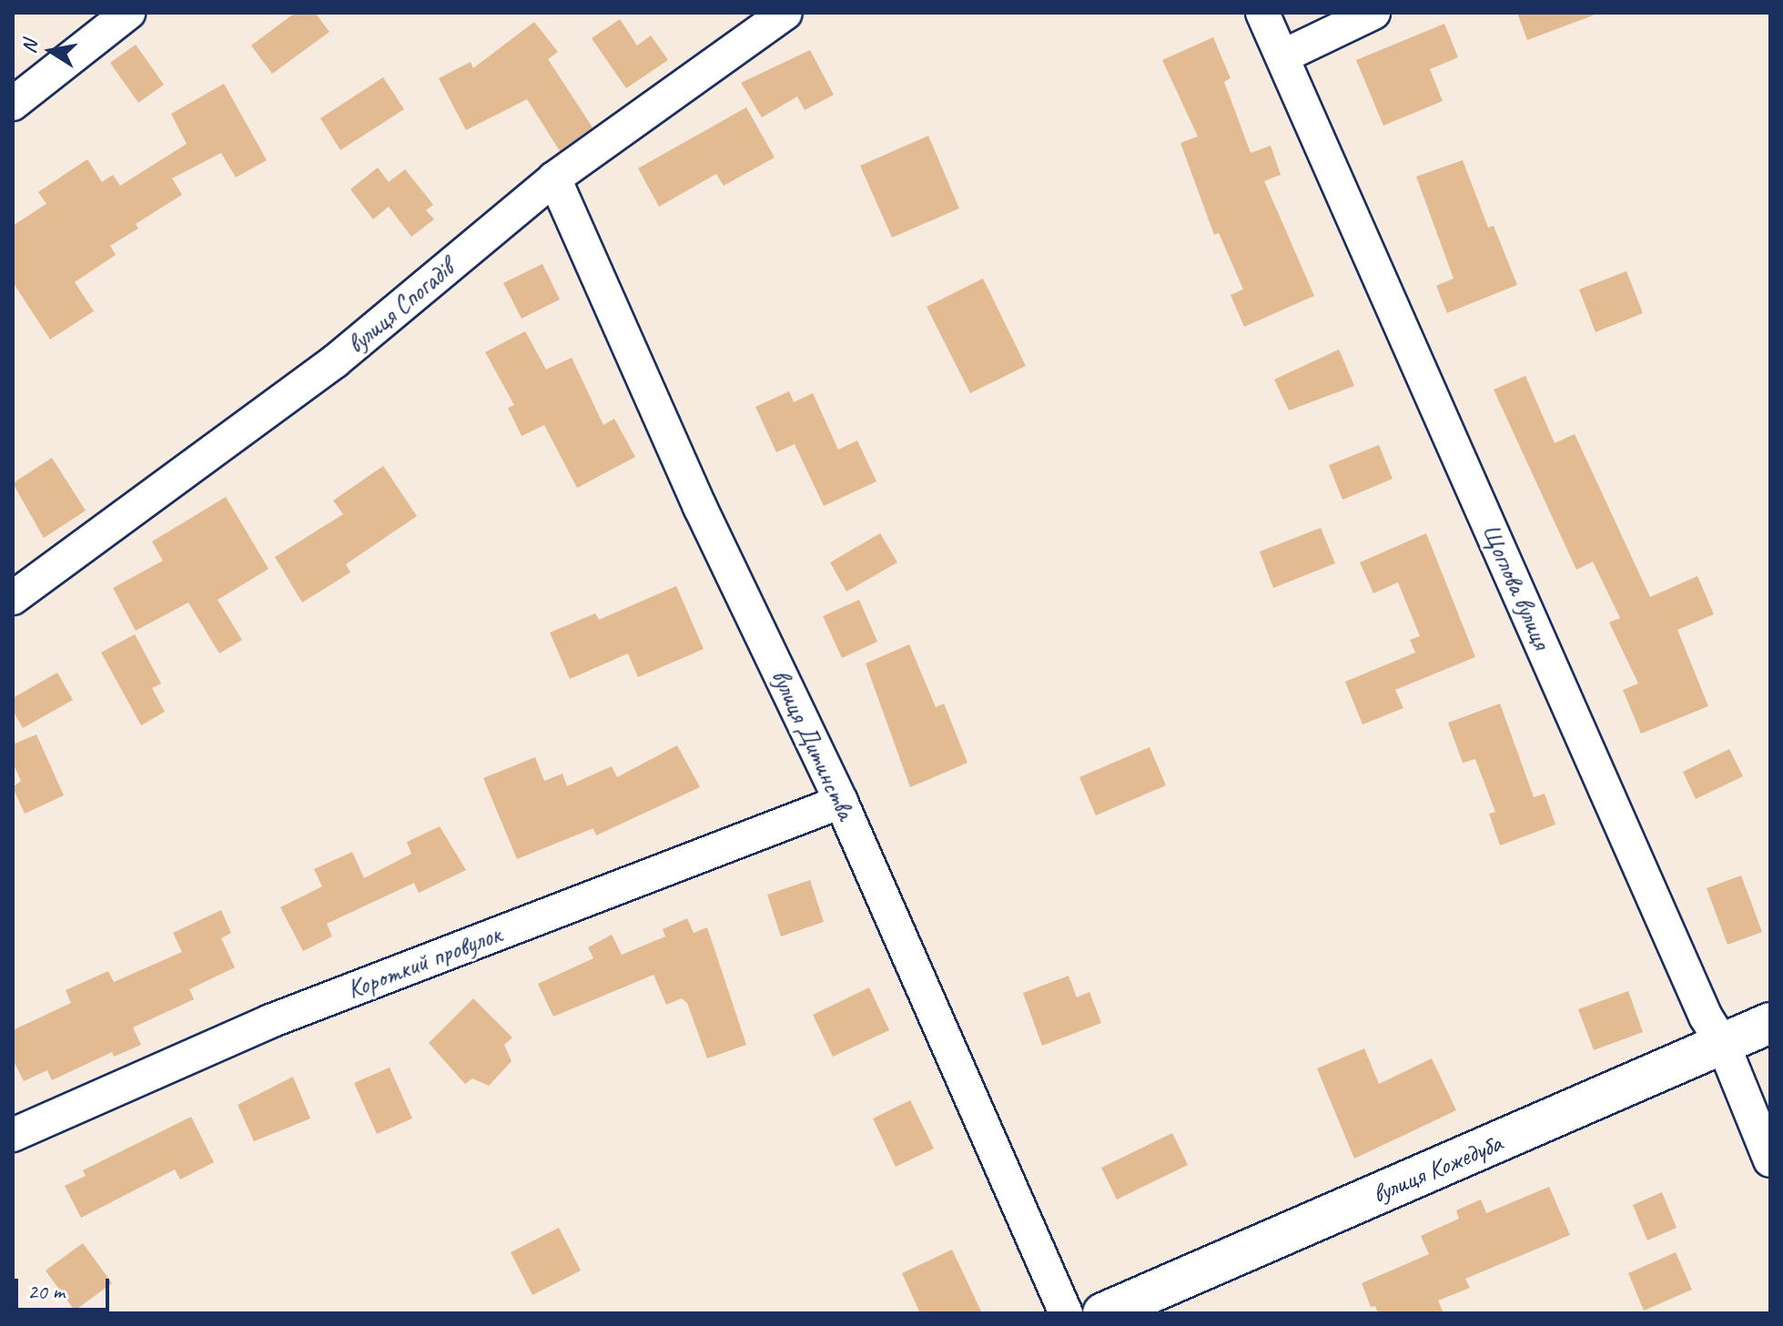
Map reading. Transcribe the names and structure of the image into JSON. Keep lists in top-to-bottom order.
{
  "streets": {
    "street": [
      "вулиця Спогадів",
      "Щоглова вулиця",
      "вулиця Дитинства",
      "Короткий провулок",
      "вулиця Кожедуба"
    ]
  },
  "crossings": [
    ["вулиця Спогадів", "вулиця Дитинства"],
    ["Щоглова вулиця", "вулиця Кожедуба"],
    ["вулиця Дитинства", "Короткий провулок"]
  ],
  "scale_bar": "20 m",
  "north": "left"
}
